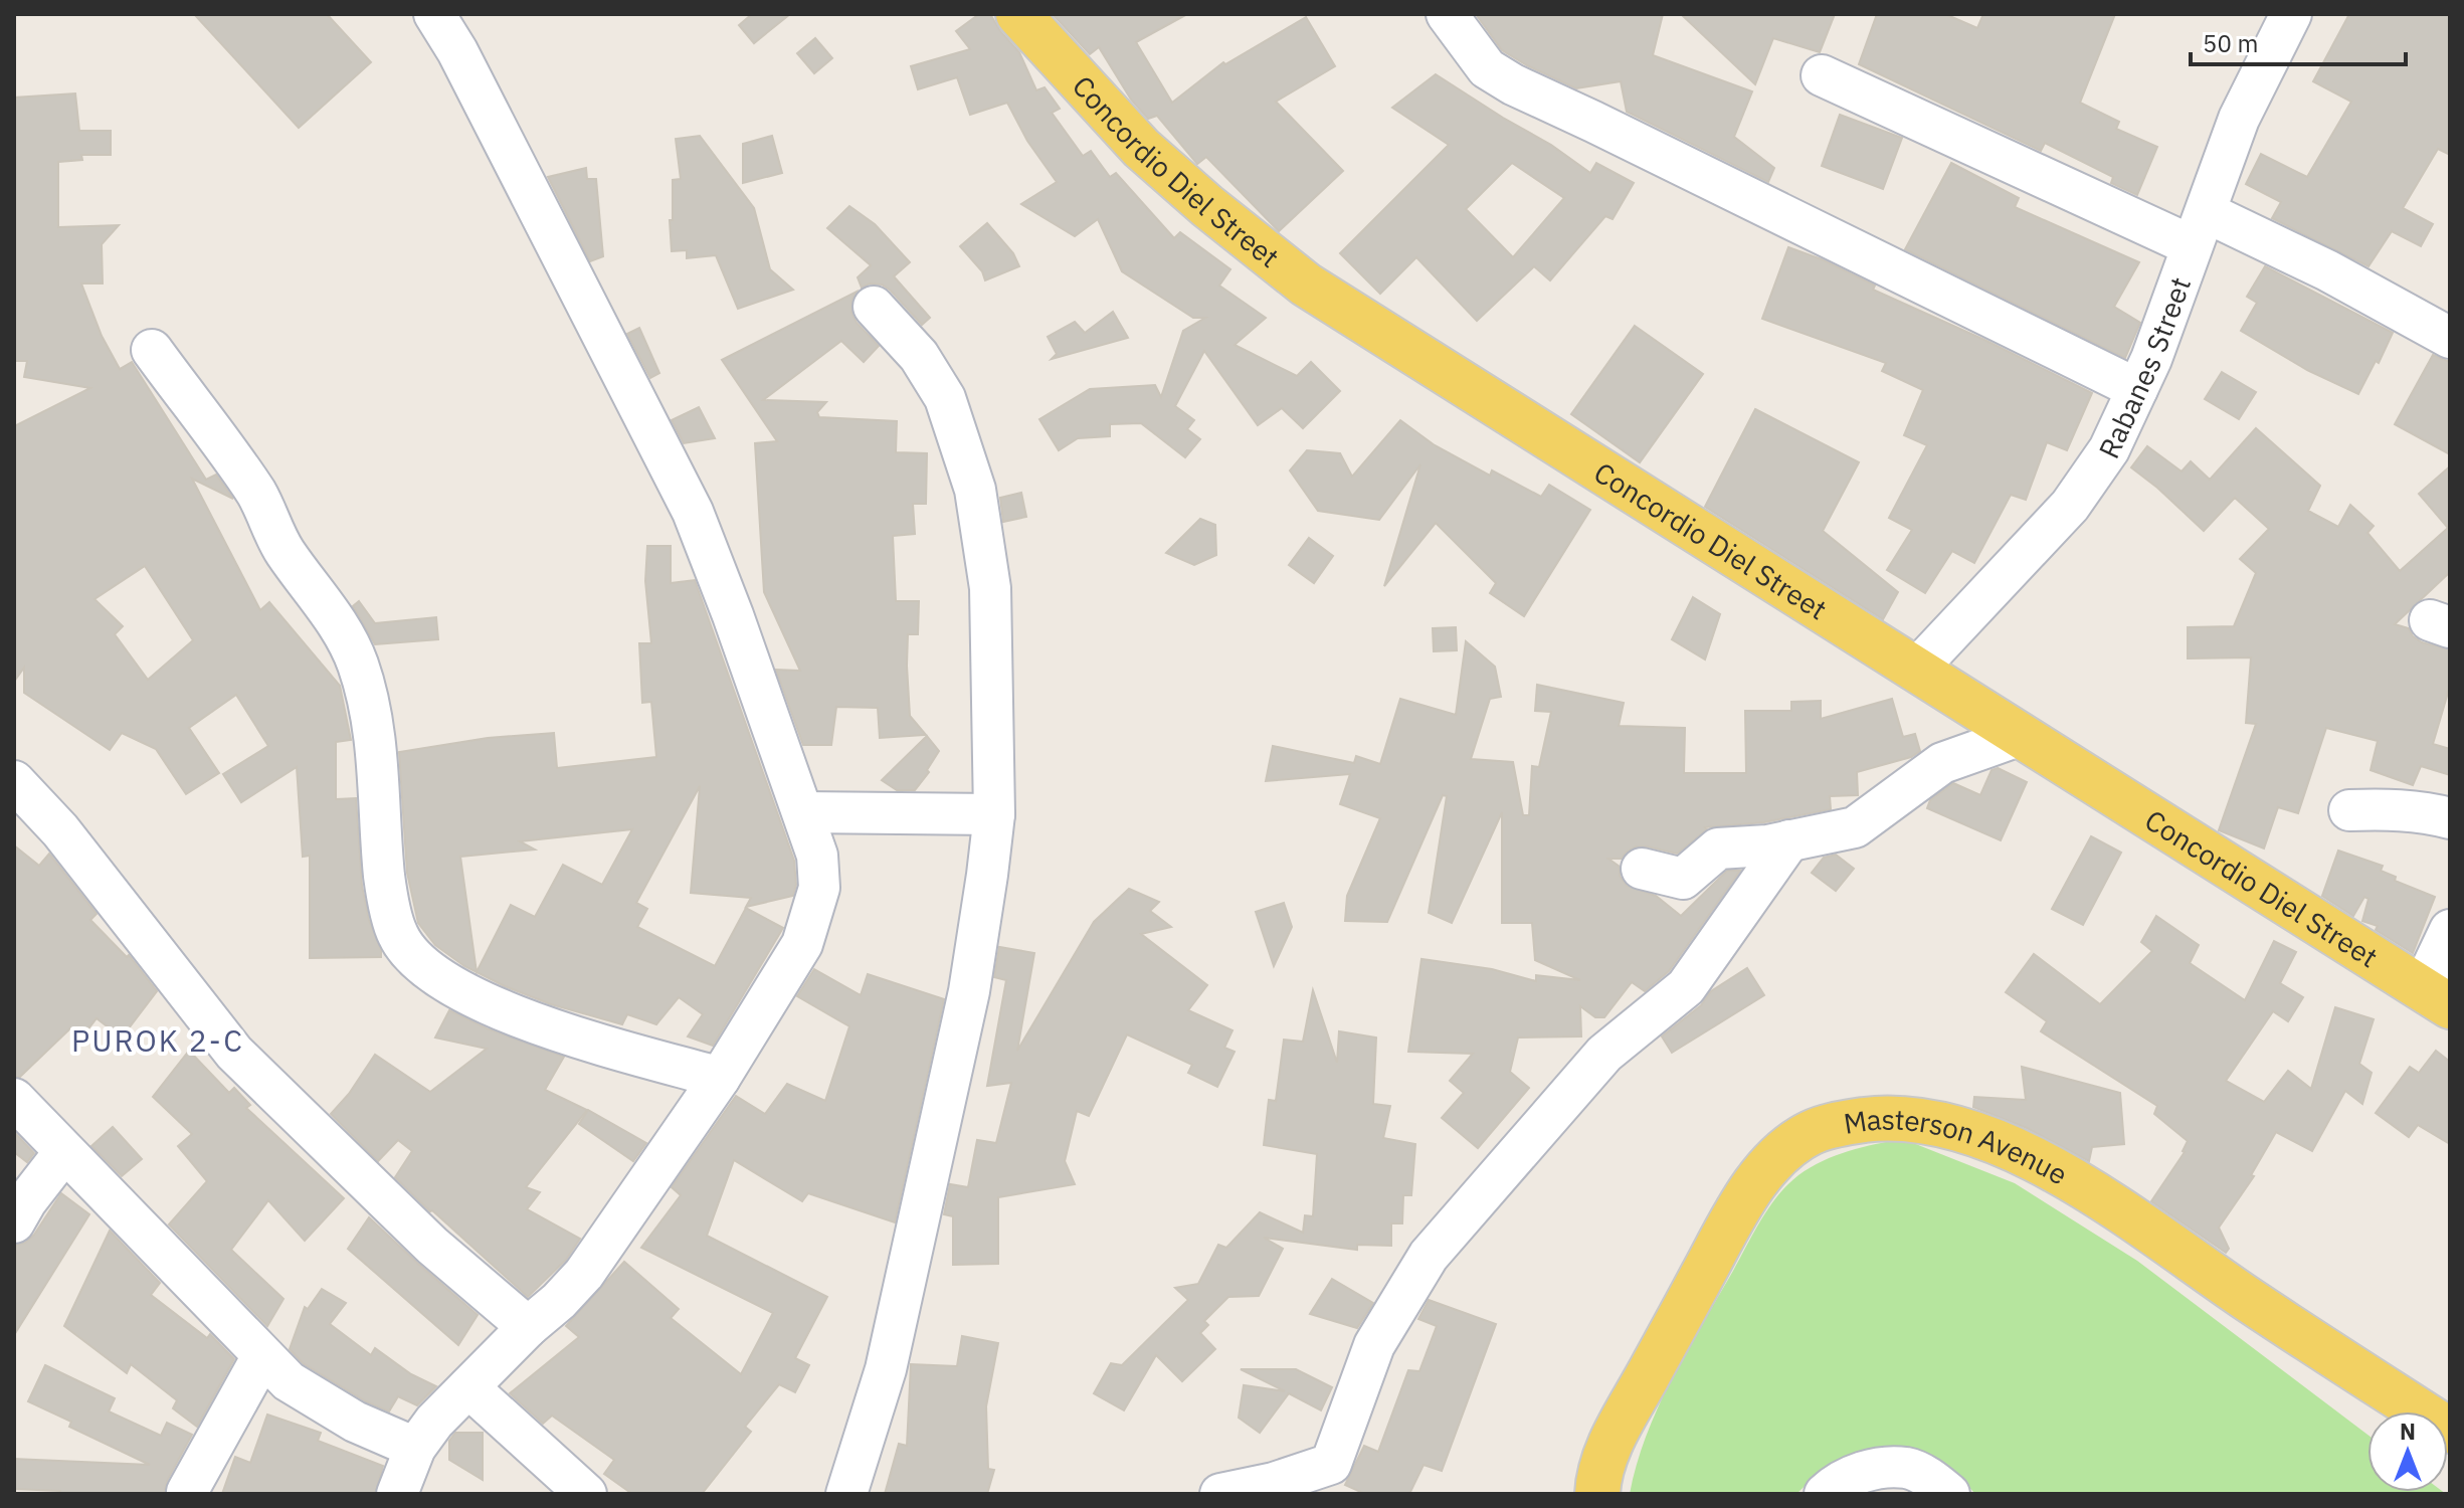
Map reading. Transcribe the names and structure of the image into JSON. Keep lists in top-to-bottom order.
{
  "streets": {
    "main road": ["Concordio Diel Street", "Masterson Avenue"],
    "street": ["Rabanes Street"]
  },
  "crossings": [
    ["Concordio Diel Street", "Rabanes Street"]
  ],
  "districts": ["PUROK 2-C"],
  "scale_bar": "50 m",
  "north": "top"
}
